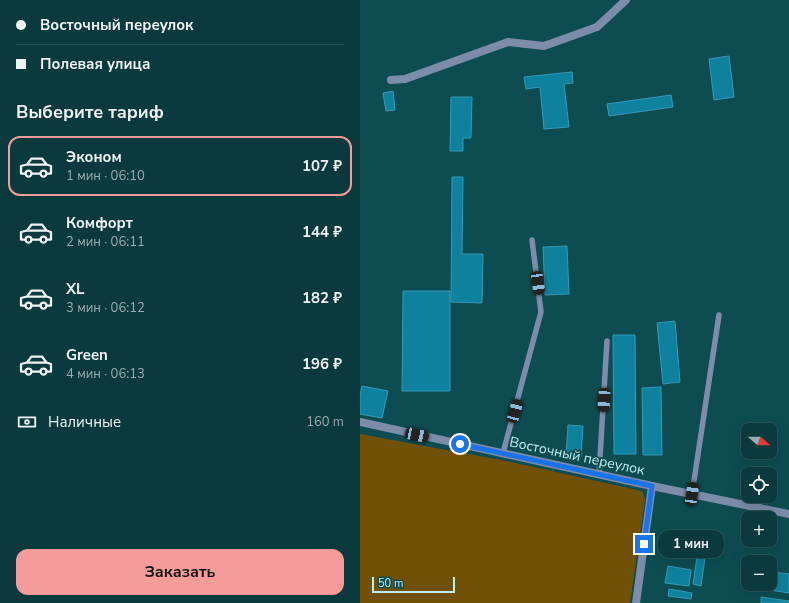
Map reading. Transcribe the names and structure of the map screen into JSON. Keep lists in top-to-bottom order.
{
  "streets": {
    "street": ["Восточный переулок"]
  },
  "scale_bar": "50 m",
  "north": "right",
  "page": {
    "banner": ["Восточный переулок", "Полевая улица"],
    "heading": "Выберите тариф",
    "list": [
      {
        "name": "Эконом",
        "note": "1 мин · 06:10",
        "value": "107 ₽"
      },
      {
        "name": "Комфорт",
        "note": "2 мин · 06:11",
        "value": "144 ₽"
      },
      {
        "name": "XL",
        "note": "3 мин · 06:12",
        "value": "182 ₽"
      },
      {
        "name": "Green",
        "note": "4 мин · 06:13",
        "value": "196 ₽"
      }
    ],
    "pay": ["Наличные", "160 m"],
    "map_buttons": ["+", "−"],
    "bubble": "1 мин",
    "buttons": "Заказать",
    "scale": "50 m"
  }
}
